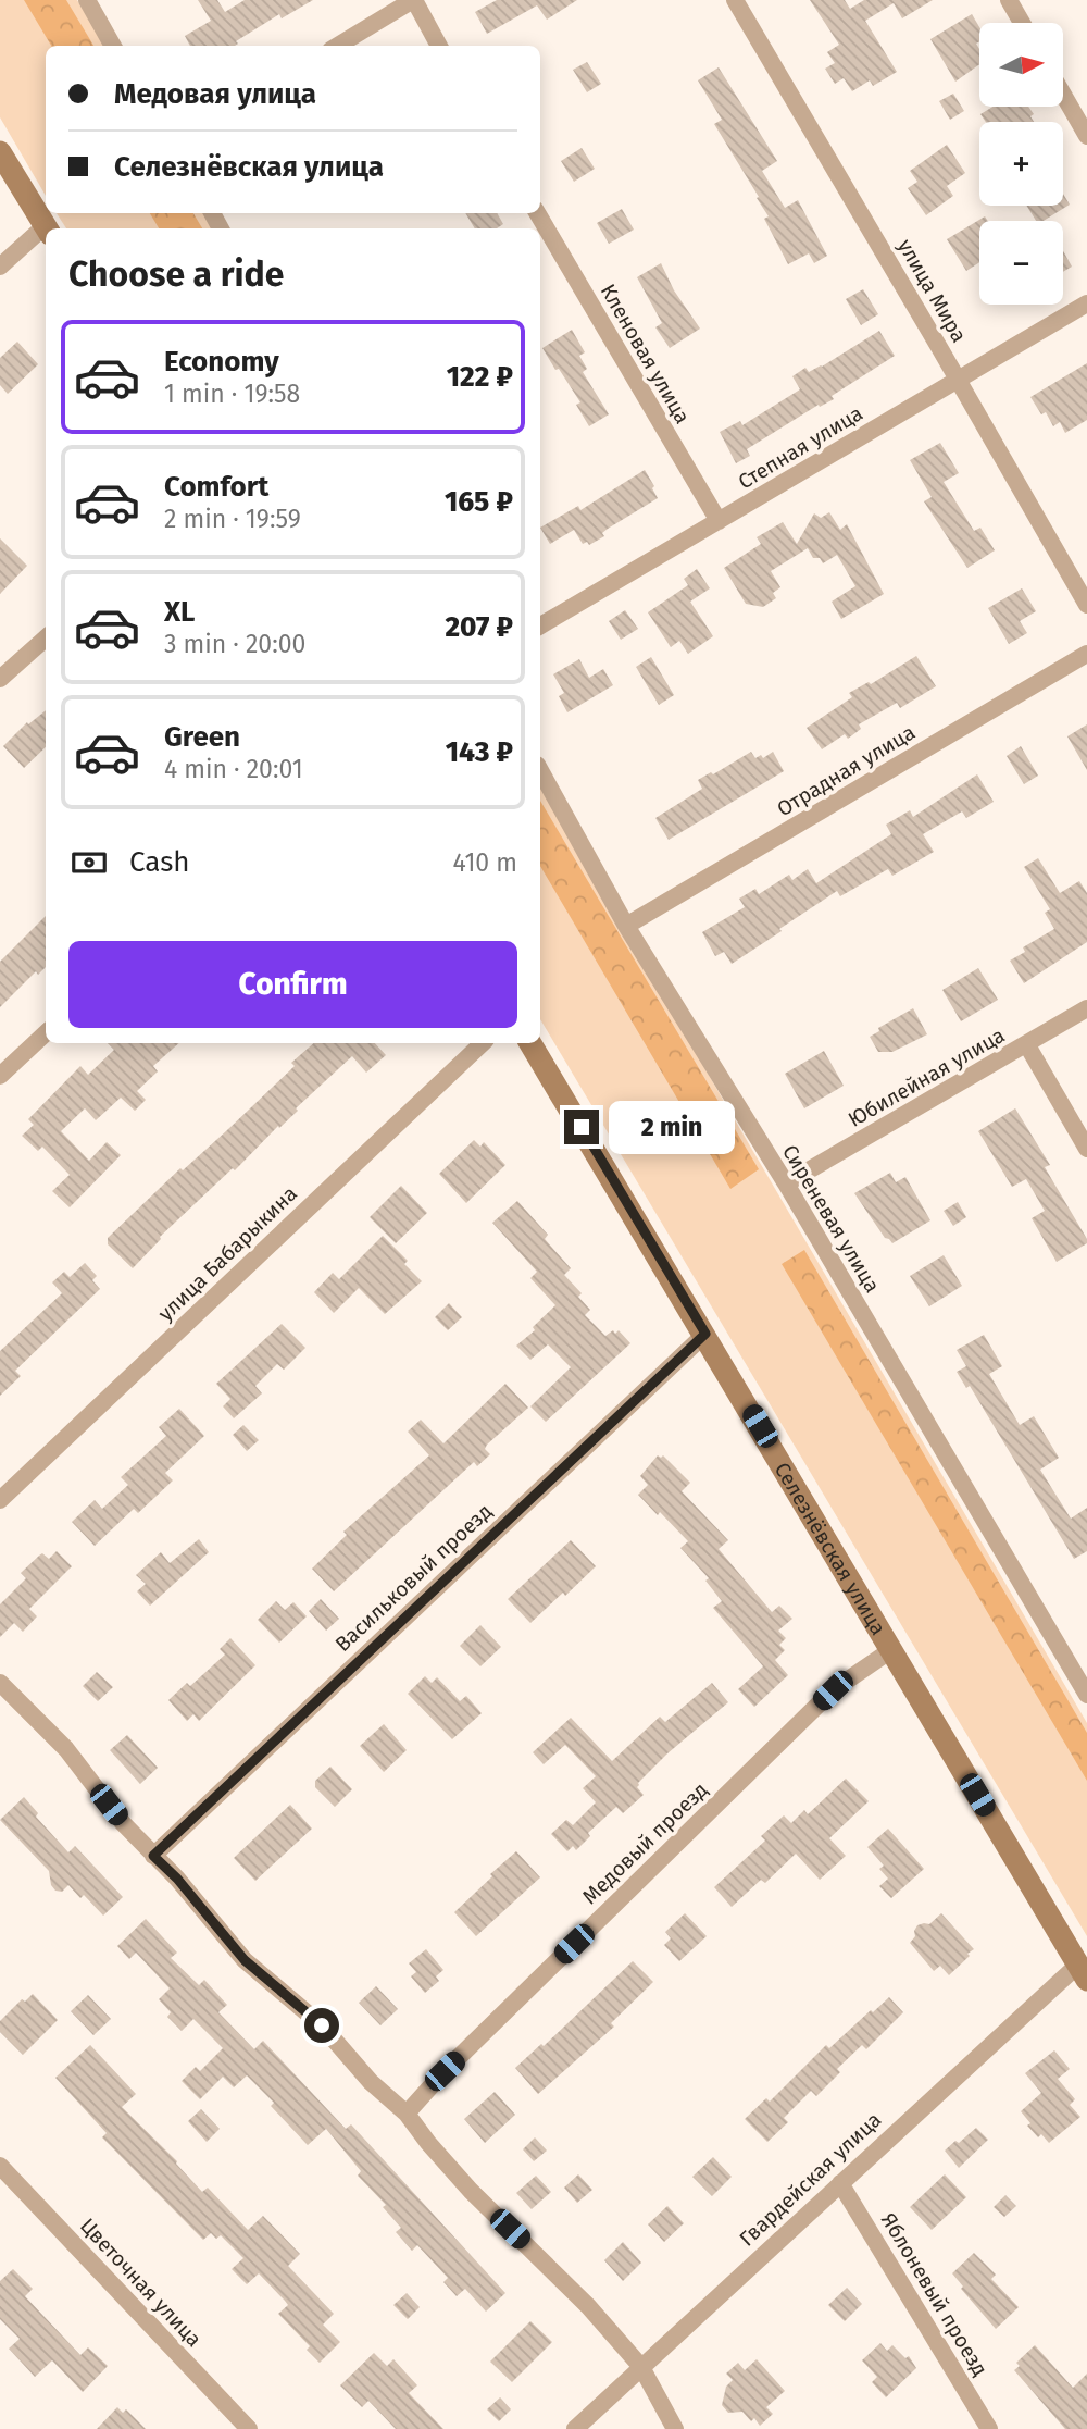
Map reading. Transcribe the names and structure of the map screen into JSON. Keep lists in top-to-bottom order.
{
  "streets": {
    "street": [
      "улица Мира",
      "Кленовая улица",
      "Степная улица",
      "Отрадная улица",
      "Юбилейная улица",
      "Сиреневая улица",
      "улица Бабарыкина",
      "Селезнёвская улица",
      "Васильковый проезд",
      "Медовый проезд",
      "Гвардейская улица",
      "Цветочная улица",
      "Яблоневый проезд"
    ]
  },
  "crossings": [
    ["улица Мира", "Степная улица"],
    ["Кленовая улица", "Степная улица"],
    ["Отрадная улица", "Сиреневая улица"],
    ["Юбилейная улица", "Сиреневая улица"],
    ["Селезнёвская улица", "Васильковый проезд"],
    ["Селезнёвская улица", "Медовый проезд"],
    ["Селезнёвская улица", "Гвардейская улица"],
    ["Гвардейская улица", "Яблоневый проезд"]
  ],
  "north": "right",
  "page": {
    "map_buttons": ["+", "−"],
    "banner": ["Медовая улица", "Селезнёвская улица"],
    "heading": "Choose a ride",
    "list": [
      {
        "name": "Economy",
        "note": "1 min · 19:58",
        "value": "122 ₽"
      },
      {
        "name": "Comfort",
        "note": "2 min · 19:59",
        "value": "165 ₽"
      },
      {
        "name": "XL",
        "note": "3 min · 20:00",
        "value": "207 ₽"
      },
      {
        "name": "Green",
        "note": "4 min · 20:01",
        "value": "143 ₽"
      }
    ],
    "pay": ["Cash", "410 m"],
    "buttons": "Confirm",
    "bubble": "2 min"
  }
}
